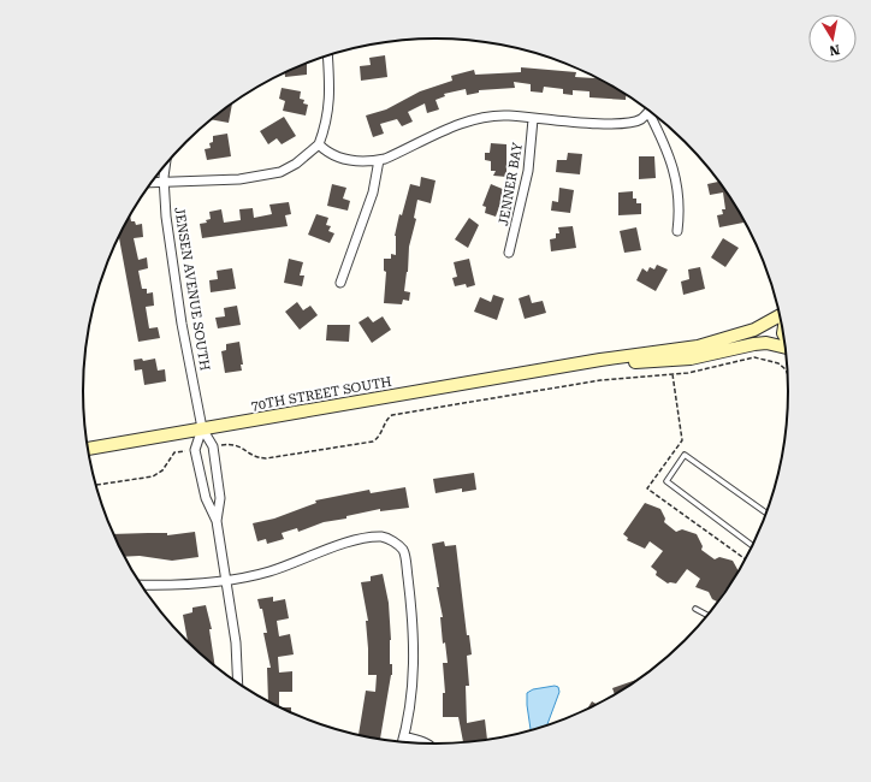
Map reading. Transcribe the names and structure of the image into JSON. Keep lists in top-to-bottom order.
{
  "streets": {
    "main road": ["70TH STREET SOUTH"],
    "street": ["JENNER BAY", "JENSEN AVENUE SOUTH"]
  },
  "crossings": [
    ["JENSEN AVENUE SOUTH", "70TH STREET SOUTH"]
  ],
  "north": "bottom"
}
